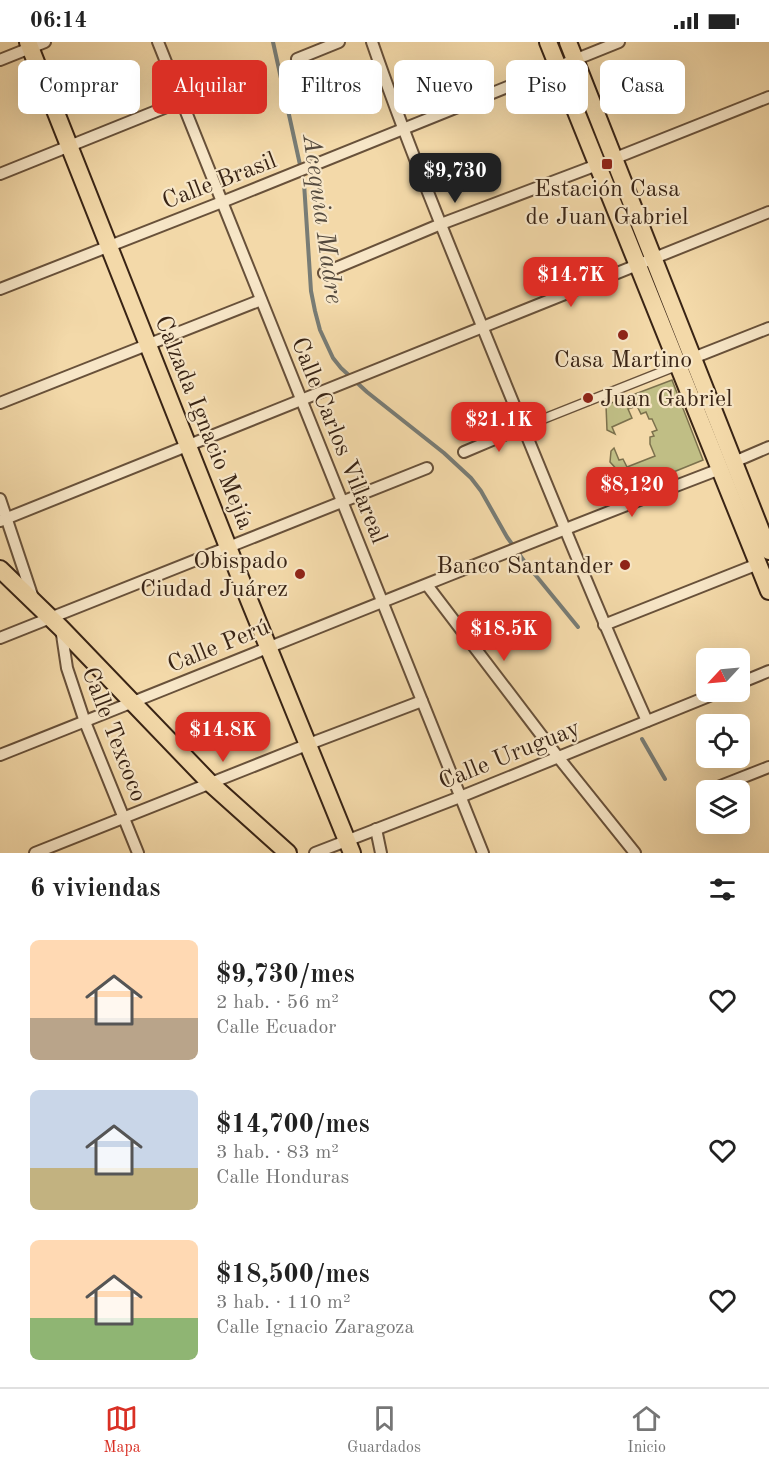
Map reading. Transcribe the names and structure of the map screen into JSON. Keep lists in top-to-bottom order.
{
  "streets": {
    "main road": ["Calzada Ignacio Mejía"],
    "street": [
      "Calle Brasil",
      "Calle Carlos Villareal",
      "Calle Perú",
      "Calle Texcoco",
      "Calle Uruguay"
    ]
  },
  "crossings": [
    ["Calle Brasil", "Calzada Ignacio Mejía"],
    ["Calle Brasil", "Calle Carlos Villareal"],
    ["Calzada Ignacio Mejía", "Calle Perú"],
    ["Calzada Ignacio Mejía", "Calle Uruguay"],
    ["Calle Carlos Villareal", "Calle Perú"],
    ["Calle Carlos Villareal", "Calle Uruguay"],
    ["Calle Perú", "Calle Texcoco"]
  ],
  "water": ["Acequia Madre"],
  "places": {
    "transit": ["Estación Casa de Juan Gabriel"],
    "other": [
      "Casa Martino",
      "Juan Gabriel",
      "Banco Santander",
      "Obispado Ciudad Juárez"
    ]
  },
  "north": "bottom left",
  "page": {
    "status": "06:14",
    "chip": [
      "Comprar",
      "Alquilar",
      "Filtros",
      "Nuevo",
      "Piso",
      "Casa"
    ],
    "price": [
      "$9,730",
      "$14.7K",
      "$21.1K",
      "$8,120",
      "$18.5K",
      "$14.8K"
    ],
    "heading": "6 viviendas",
    "list": [
      {
        "name": "$9,730/mes",
        "note": "2 hab. · 56 m² · Calle Ecuador"
      },
      {
        "name": "$14,700/mes",
        "note": "3 hab. · 83 m² · Calle Honduras"
      },
      {
        "name": "$18,500/mes",
        "note": "3 hab. · 110 m² · Calle Ignacio Zaragoza"
      }
    ],
    "tabs": ["Mapa", "Guardados", "Inicio"]
  }
}
